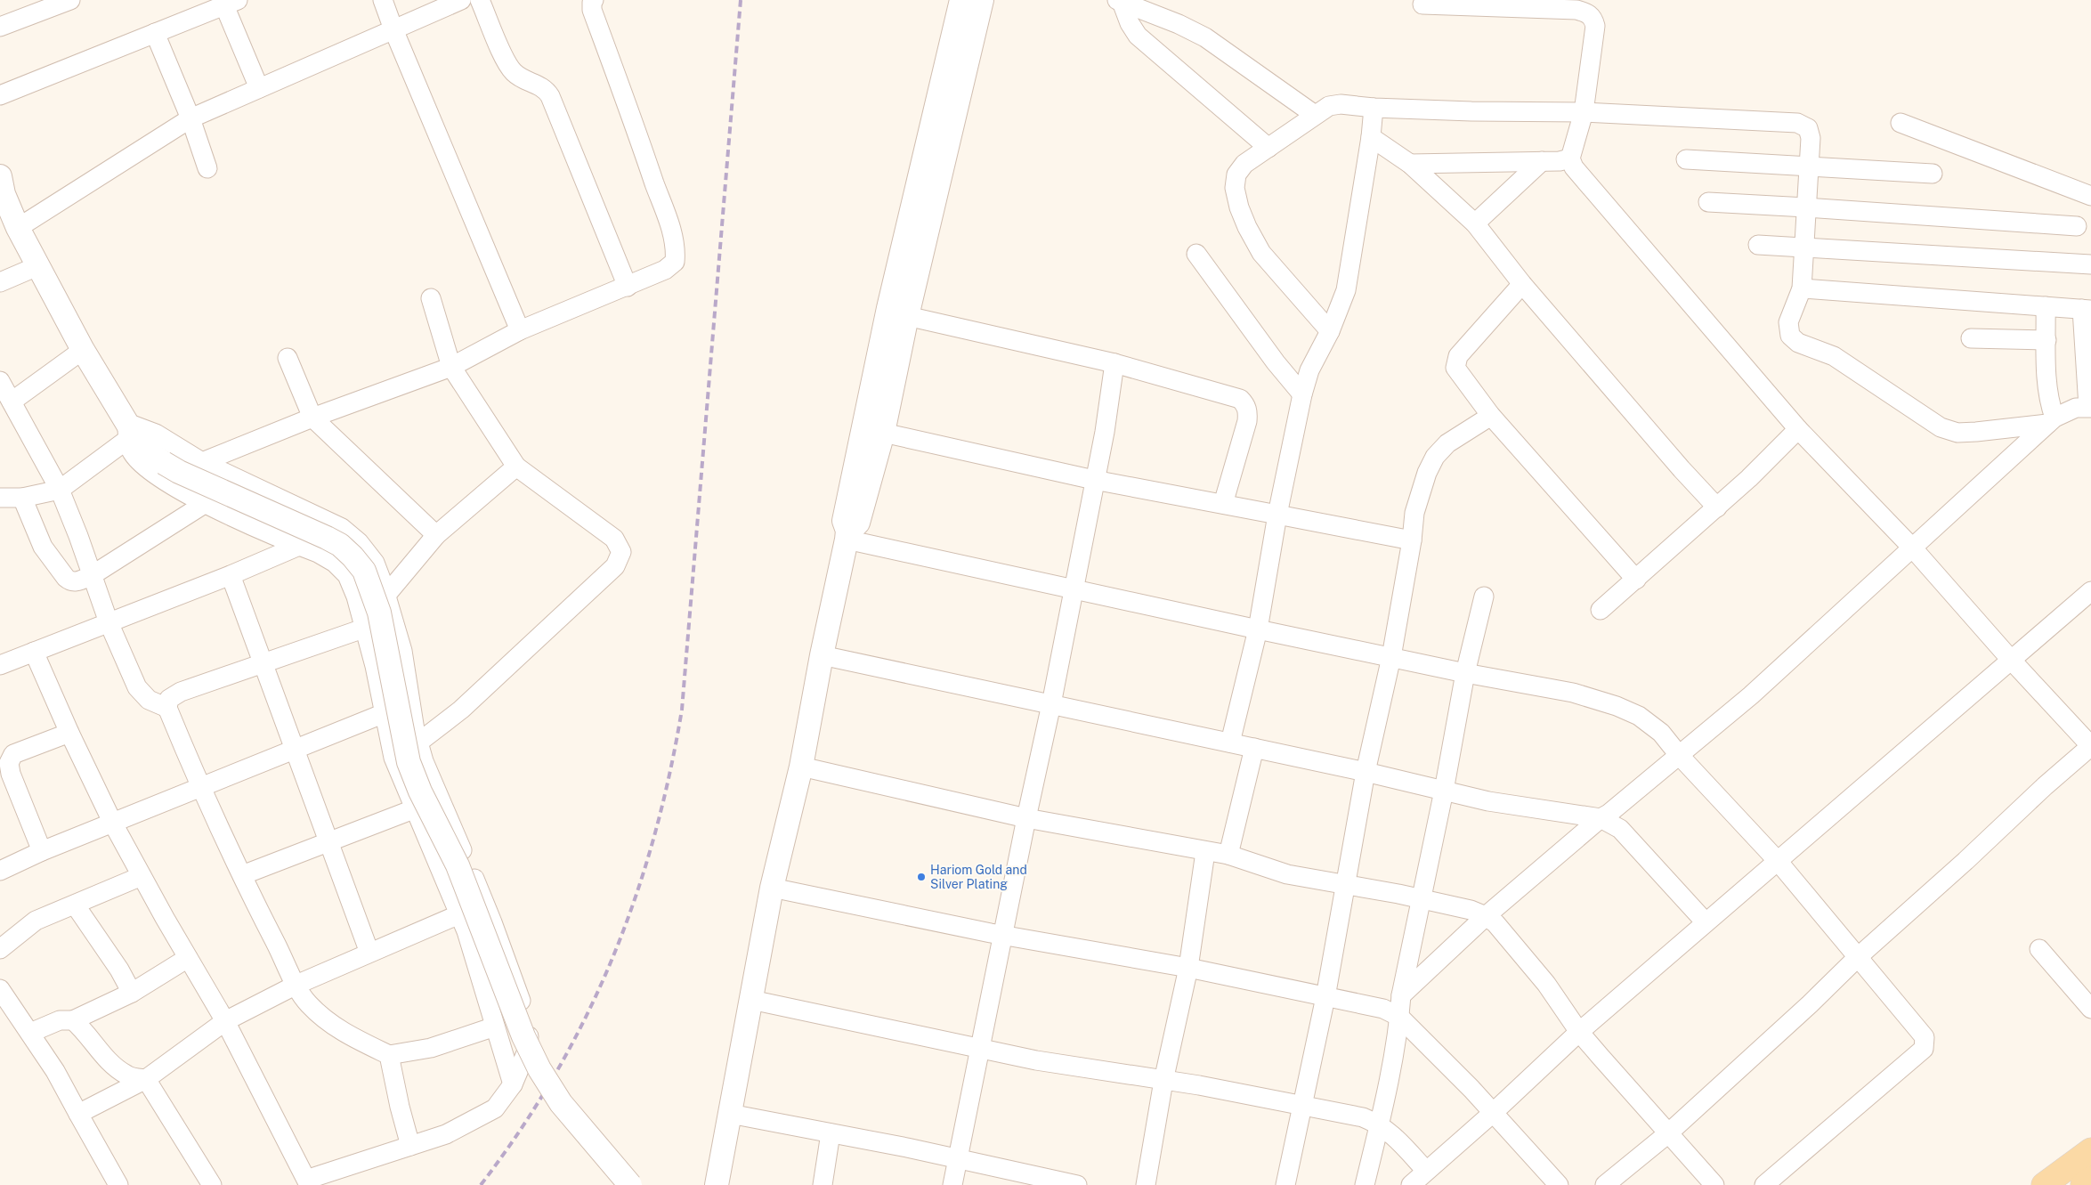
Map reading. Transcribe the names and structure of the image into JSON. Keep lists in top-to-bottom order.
{
  "places": ["Hariom Gold and Silver Plating"]
}
